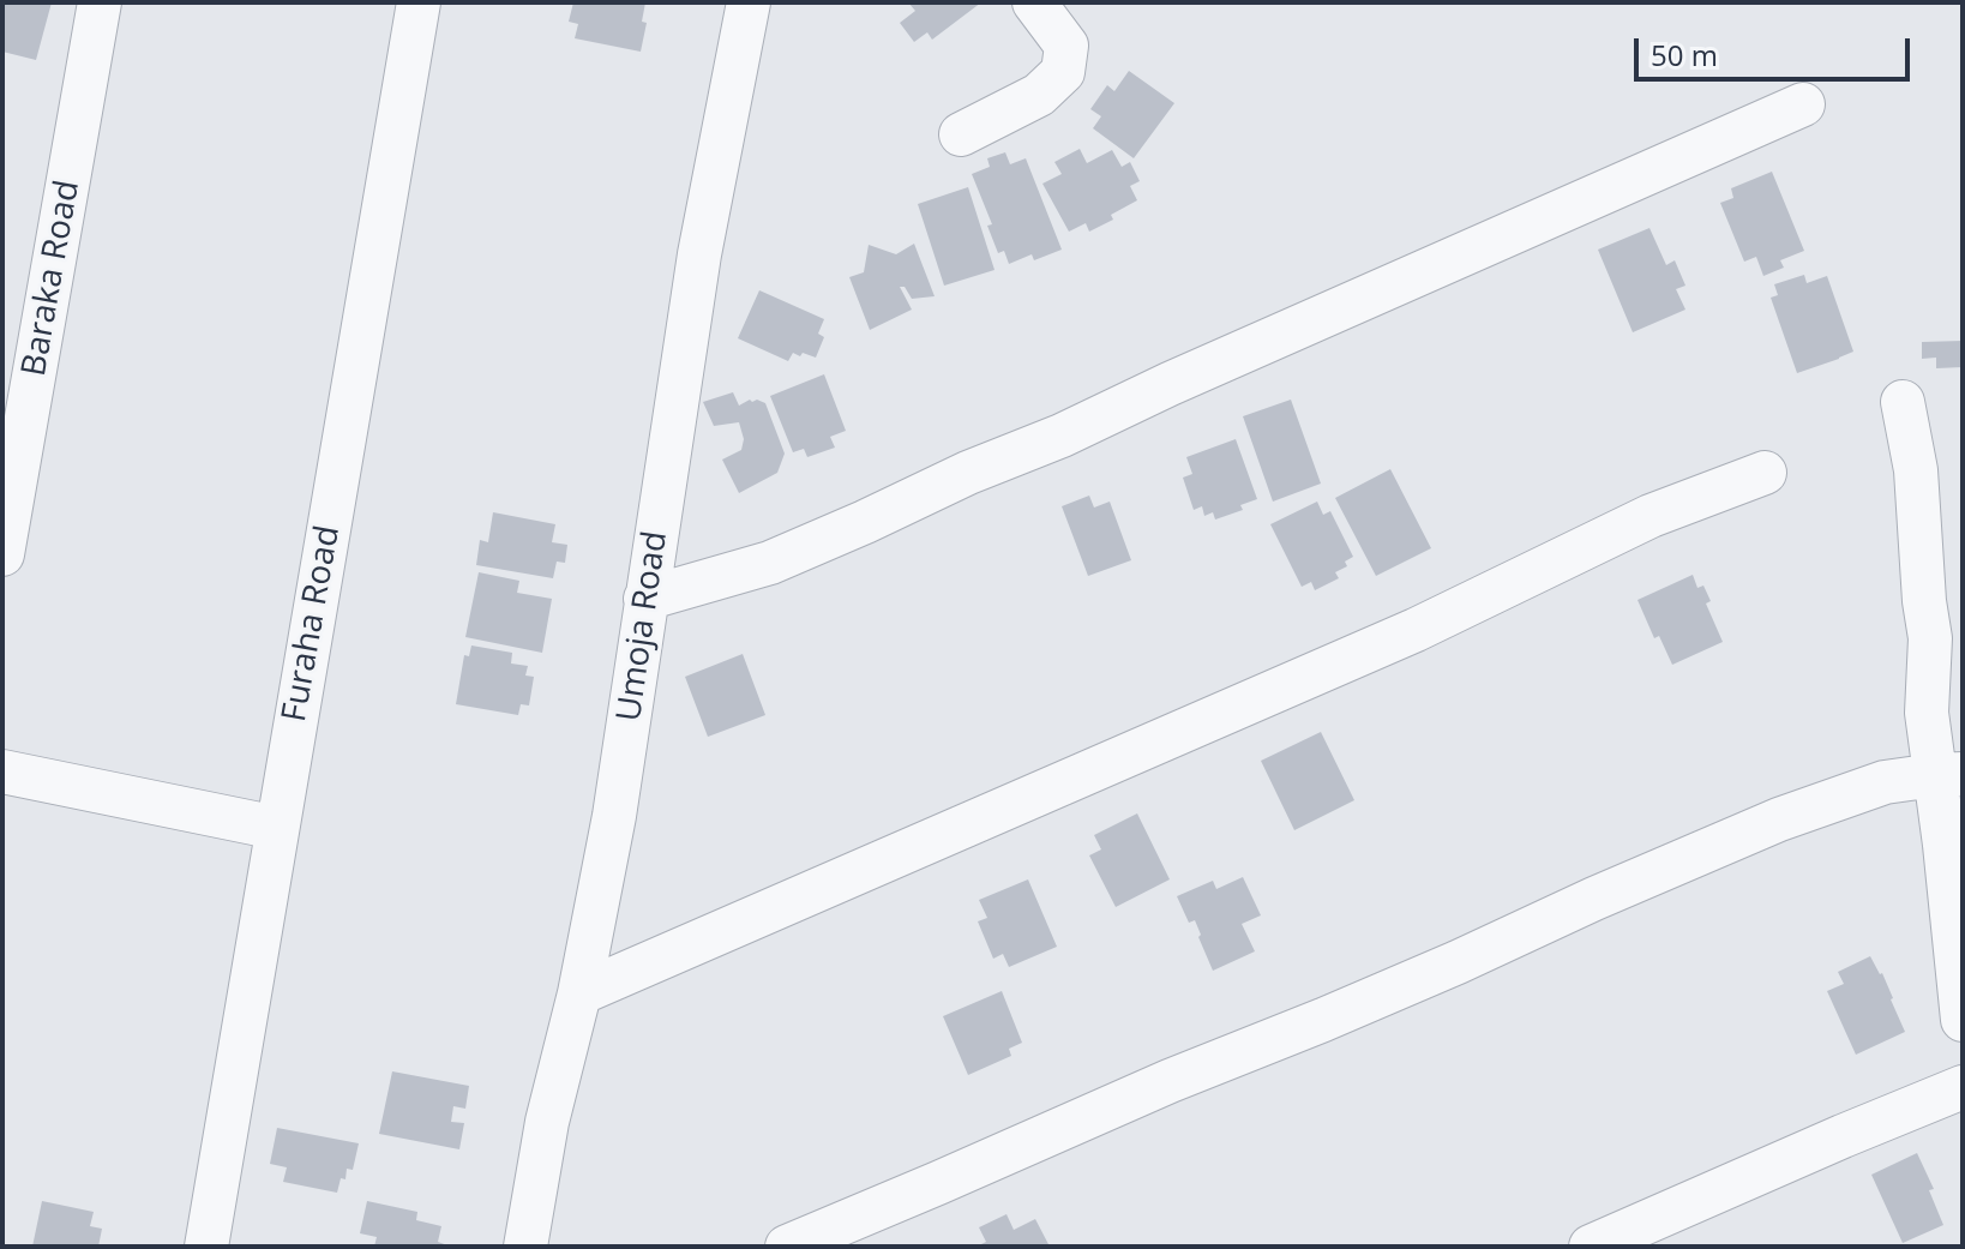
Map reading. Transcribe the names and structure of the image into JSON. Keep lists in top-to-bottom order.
{
  "streets": {
    "street": ["Baraka Road", "Furaha Road", "Umoja Road"]
  },
  "scale_bar": "50 m"
}
